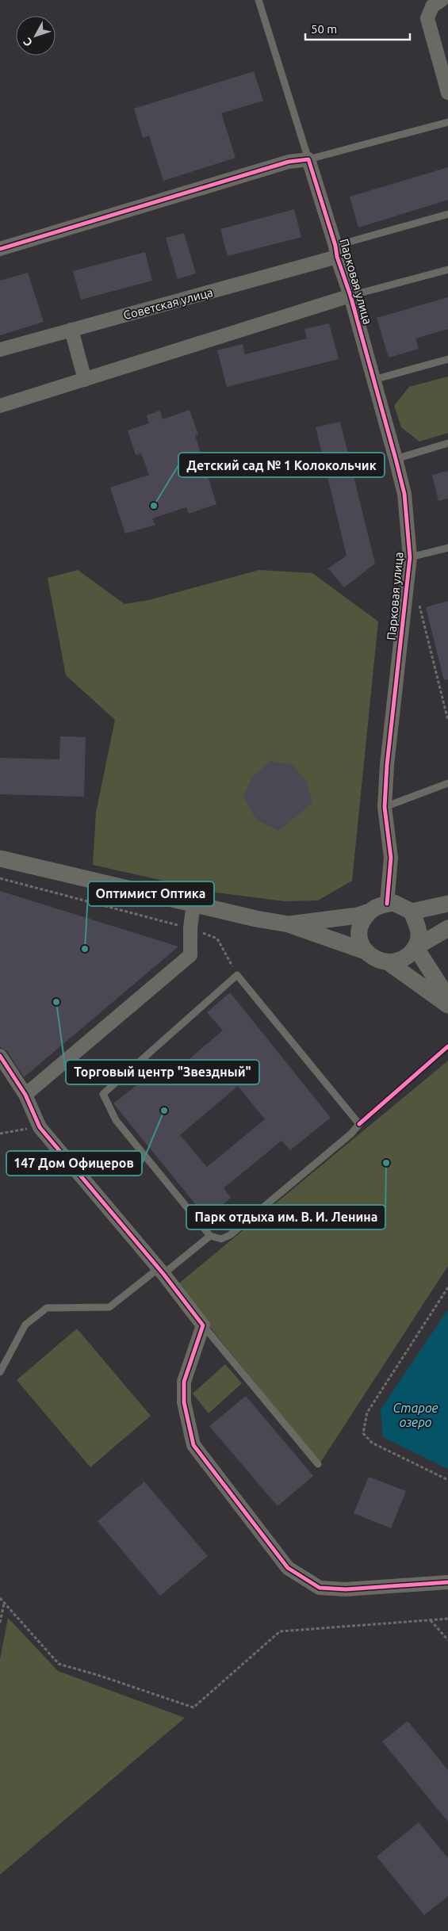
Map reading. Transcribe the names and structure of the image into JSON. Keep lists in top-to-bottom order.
{
  "streets": {
    "street": ["Парковая улица", "Советская улица"]
  },
  "crossings": [
    ["Парковая улица", "Советская улица"]
  ],
  "water": ["Старое озеро"],
  "places": [
    "Детский сад № 1 Колокольчик",
    "Оптимист Оптика",
    "Торговый центр \"Звездный\"",
    "147 Дом Офицеров",
    "Парк отдыха им. В. И. Ленина"
  ],
  "scale_bar": "50 m",
  "north": "bottom left"
}
